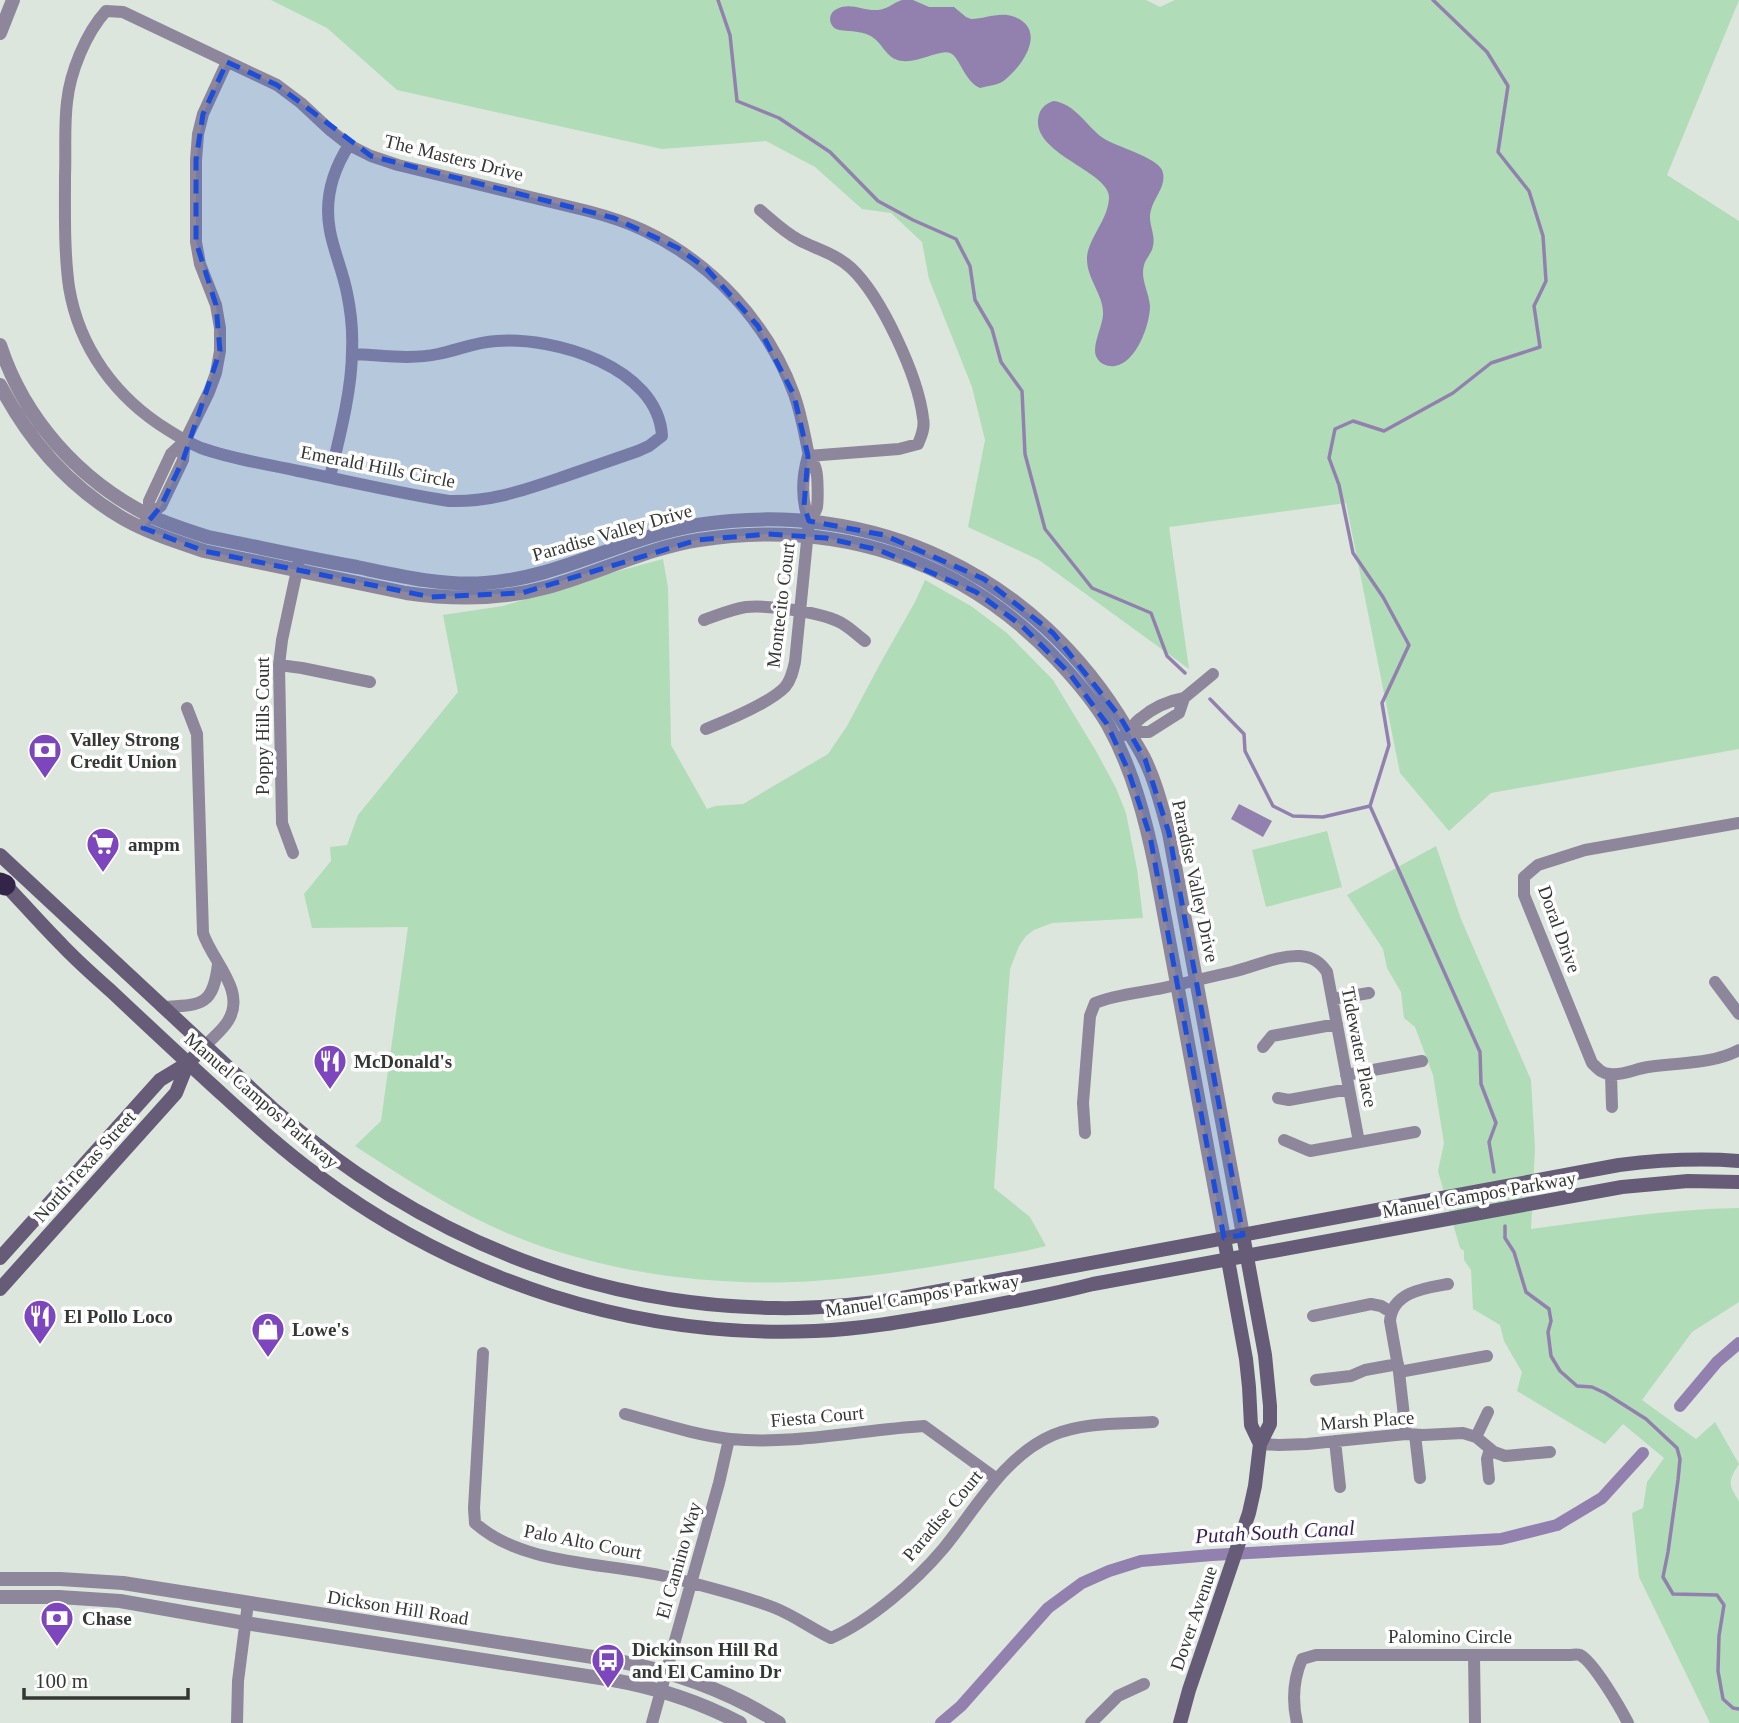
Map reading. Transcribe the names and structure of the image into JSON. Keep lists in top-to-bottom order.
{
  "streets": {
    "main road": [
      "Paradise Valley Drive",
      "Manuel Campos Parkway",
      "North Texas Street",
      "Dover Avenue"
    ],
    "street": [
      "The Masters Drive",
      "Emerald Hills Circle",
      "Montecito Court",
      "Poppy Hills Court",
      "Doral Drive",
      "Tidewater Place",
      "Fiesta Court",
      "Marsh Place",
      "Paradise Court",
      "Palo Alto Court",
      "El Camino Way",
      "Dickson Hill Road",
      "Palomino Circle"
    ]
  },
  "crossings": [
    ["The Masters Drive", "Emerald Hills Circle"],
    ["The Masters Drive", "Paradise Valley Drive"],
    ["The Masters Drive", "Montecito Court"],
    ["Paradise Valley Drive", "Montecito Court"],
    ["Paradise Valley Drive", "Poppy Hills Court"],
    ["Paradise Valley Drive", "Tidewater Place"],
    ["Paradise Valley Drive", "Manuel Campos Parkway"],
    ["Paradise Valley Drive", "Dover Avenue"],
    ["Manuel Campos Parkway", "North Texas Street"],
    ["Manuel Campos Parkway", "Dover Avenue"],
    ["Fiesta Court", "Paradise Court"],
    ["Fiesta Court", "El Camino Way"],
    ["Marsh Place", "Dover Avenue"],
    ["Paradise Court", "Palo Alto Court"],
    ["Paradise Court", "El Camino Way"],
    ["Palo Alto Court", "El Camino Way"],
    ["El Camino Way", "Dickson Hill Road"]
  ],
  "water": ["Putah South Canal"],
  "places": {
    "bank": ["Valley Strong Credit Union", "Chase"],
    "supermarket": ["ampm"],
    "restaurant": ["McDonald's", "El Pollo Loco"],
    "shop": ["Lowe's"],
    "bus stop": ["Dickinson Hill Rd and El Camino Dr"]
  },
  "scale_bar": "100 m"
}
